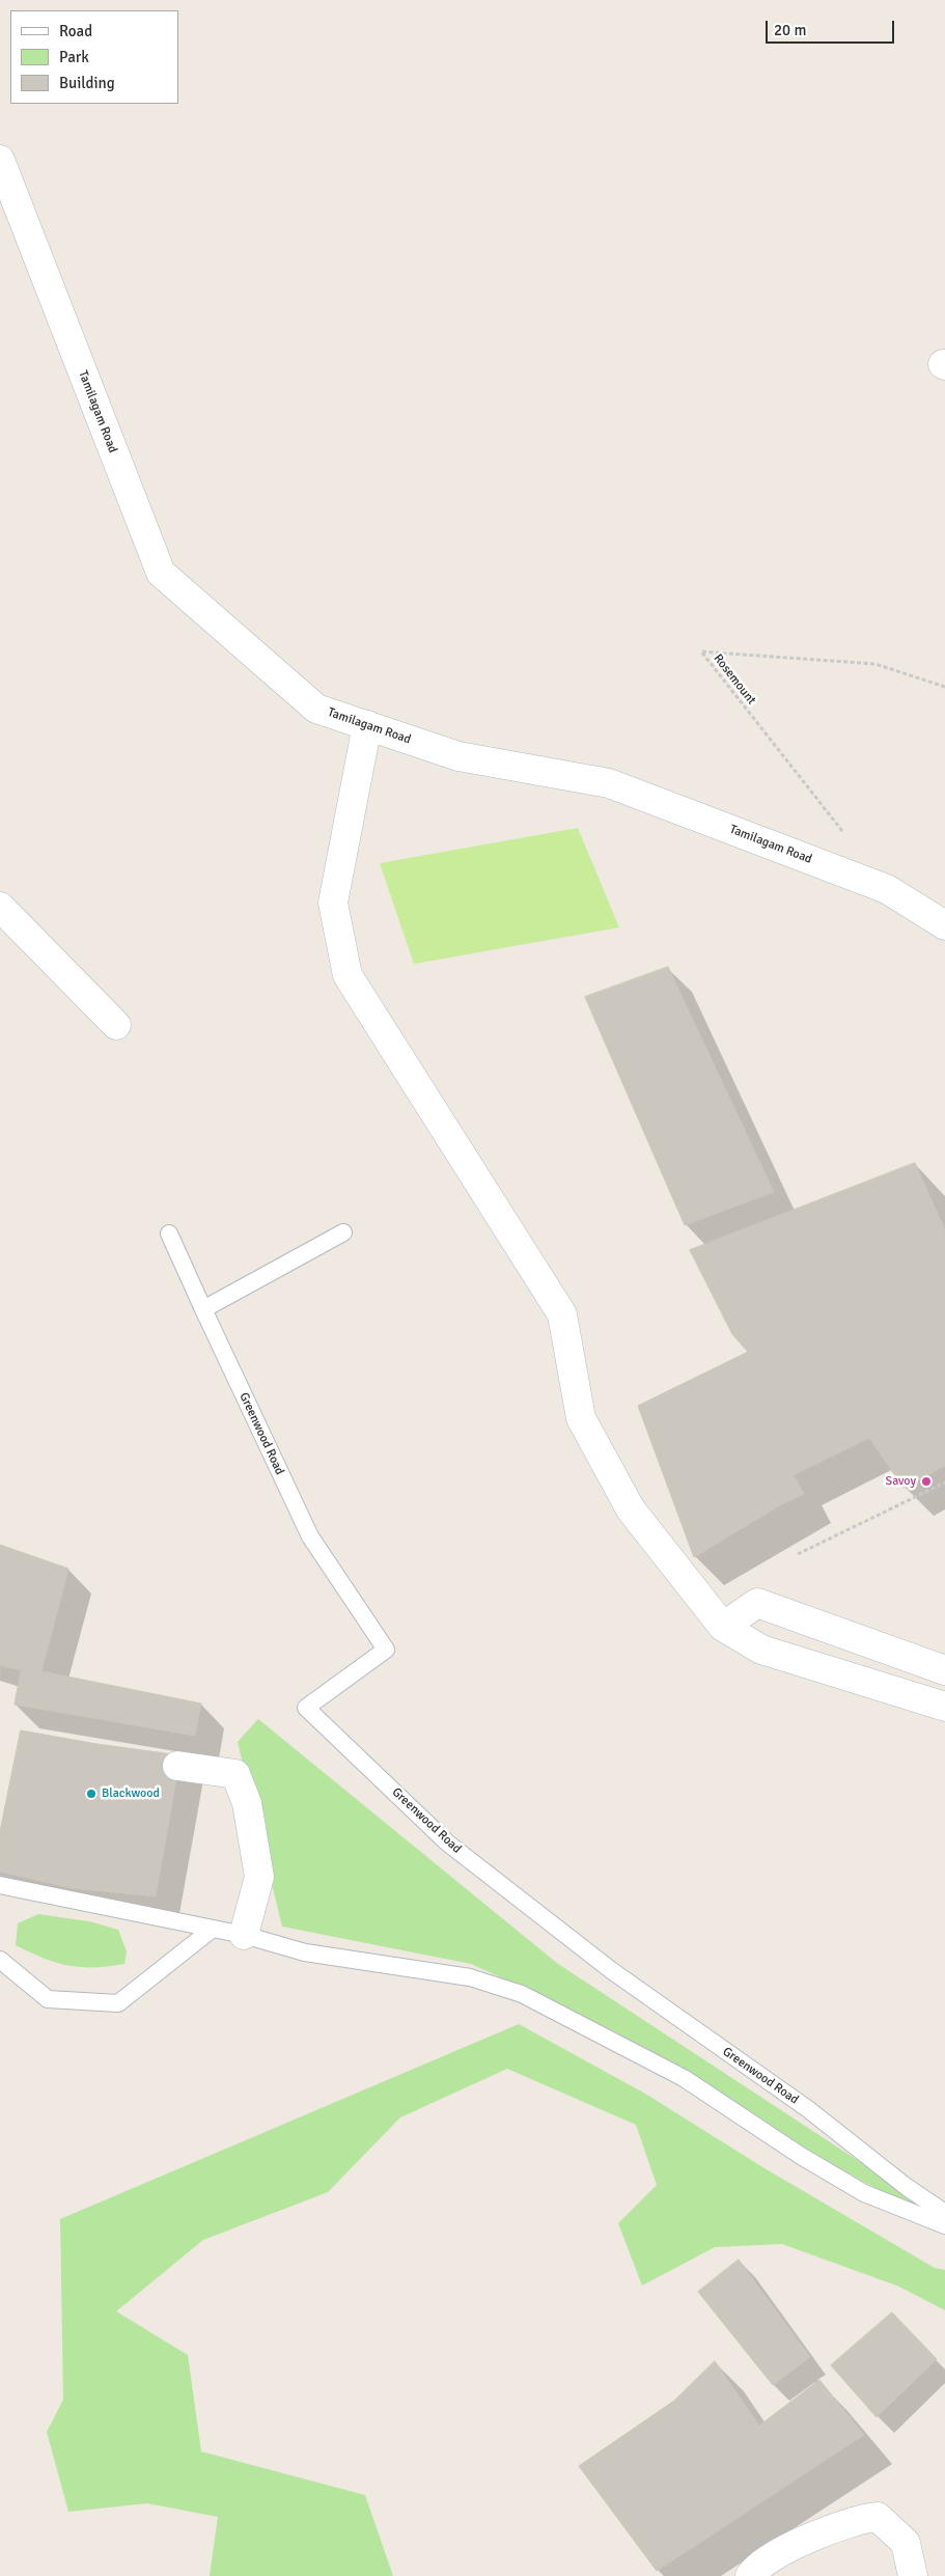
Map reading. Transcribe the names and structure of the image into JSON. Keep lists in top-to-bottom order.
{
  "streets": {
    "street": ["Tamilagam Road"],
    "lane": ["Greenwood Road"],
    "path": ["Rosemount"]
  },
  "places": ["Savoy", "Blackwood"],
  "legend": ["Road", "Park", "Building"],
  "scale_bar": "20 m"
}
